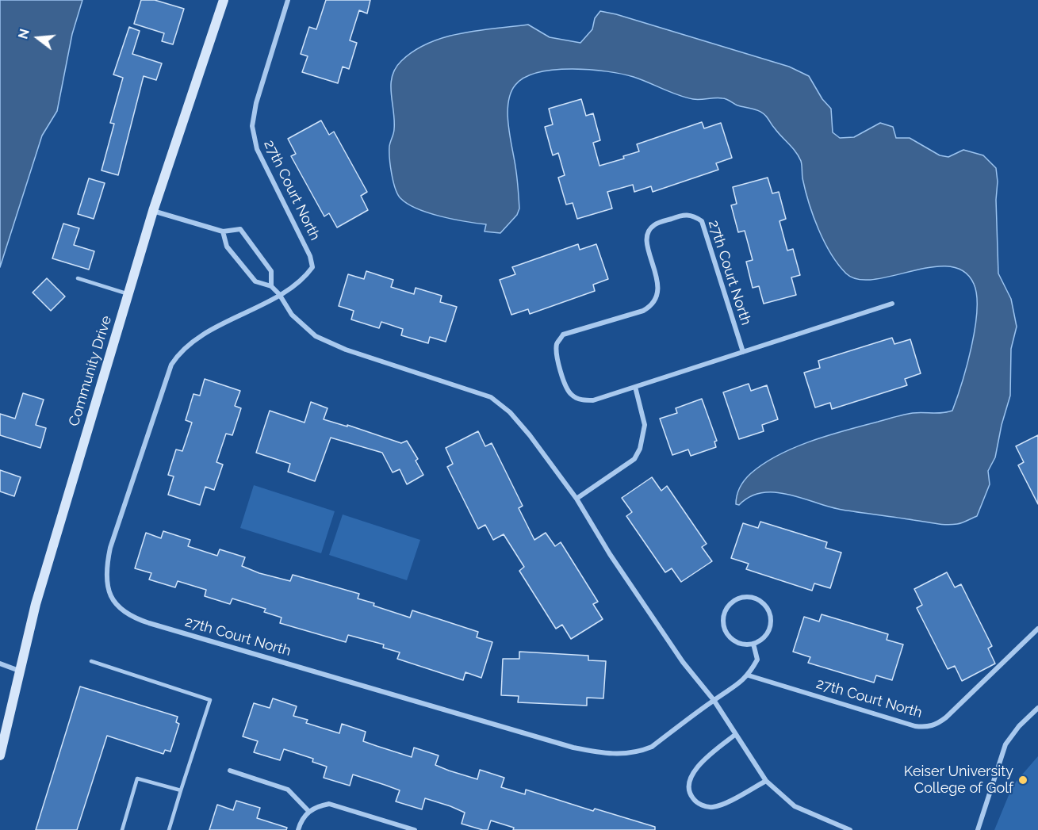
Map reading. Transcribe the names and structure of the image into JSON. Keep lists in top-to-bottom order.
{
  "streets": {
    "street": ["27th Court North", "Community Drive"]
  },
  "places": ["Keiser University College of Golf"],
  "north": "left"
}
